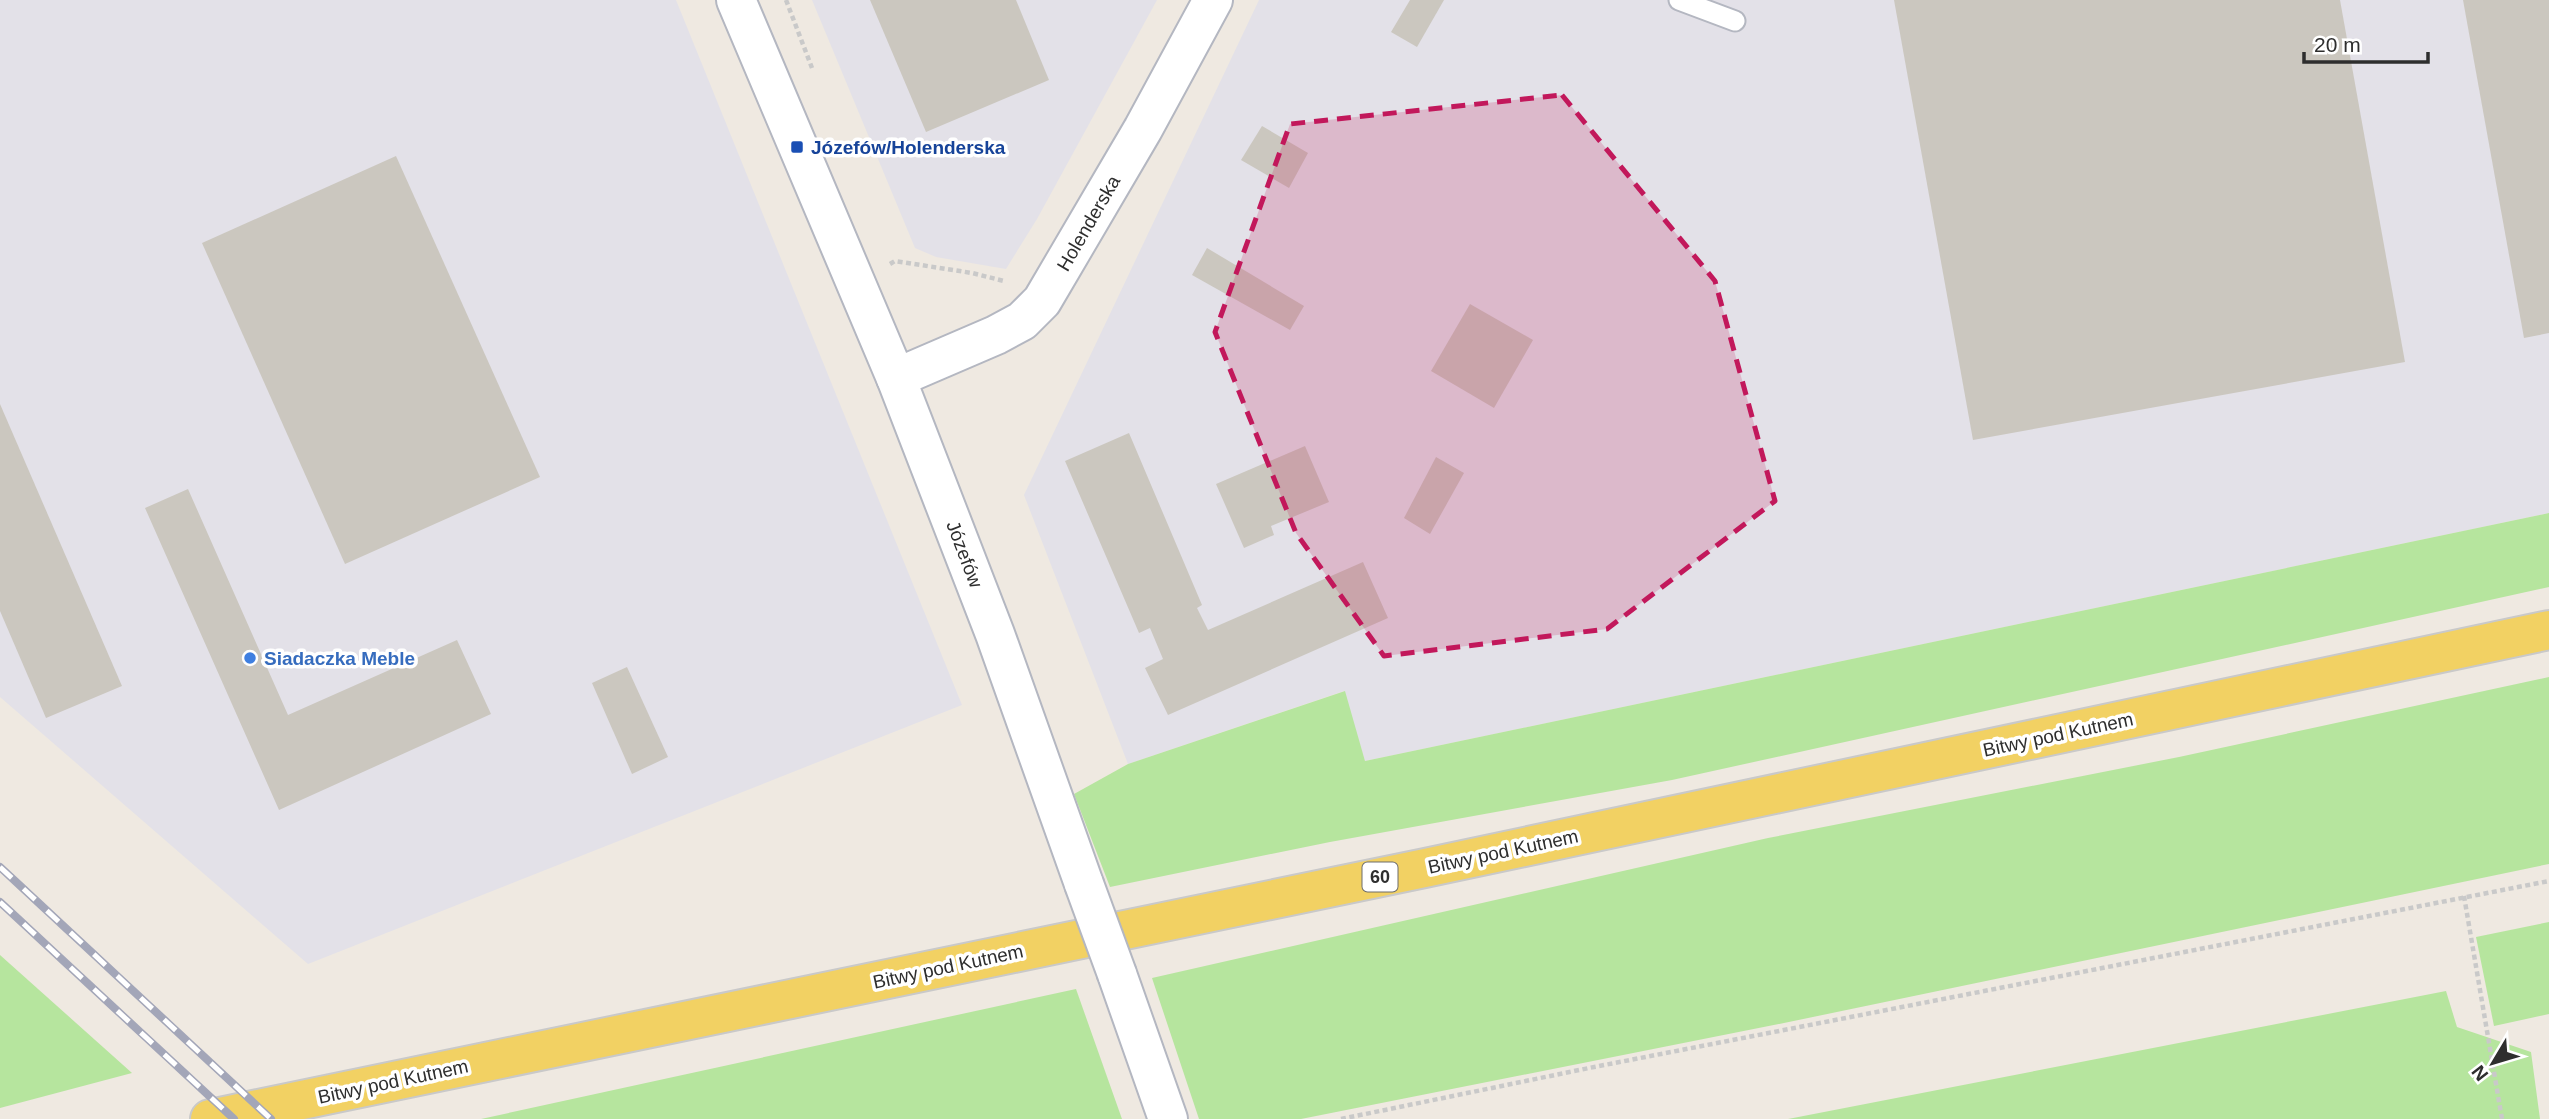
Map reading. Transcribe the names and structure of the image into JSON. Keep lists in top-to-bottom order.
{
  "streets": {
    "main road": ["Bitwy pod Kutnem", "60"],
    "street": ["Holenderska", "Józefów"]
  },
  "crossings": [
    ["Holenderska", "Józefów"]
  ],
  "places": {
    "transit": ["Józefów/Holenderska"],
    "other": ["Siadaczka Meble"]
  },
  "scale_bar": "20 m",
  "north": "bottom left"
}
